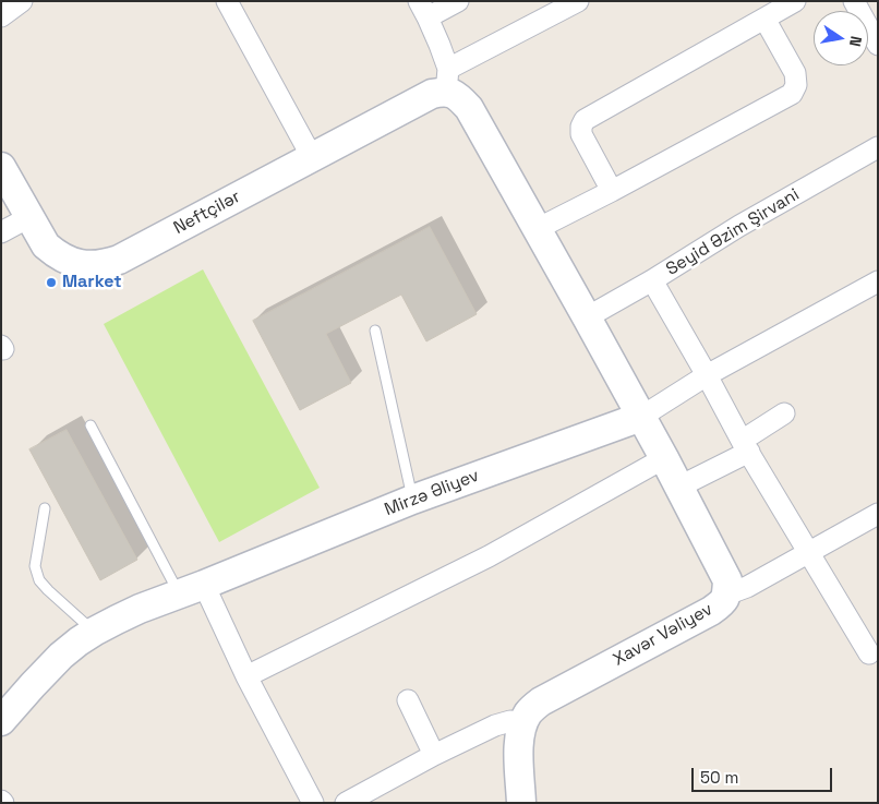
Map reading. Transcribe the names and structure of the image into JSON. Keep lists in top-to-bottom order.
{
  "streets": {
    "street": [
      "Neftçilər",
      "Seyid Əzim Şirvani",
      "Mirzə Əliyev",
      "Xavər Vəliyev"
    ]
  },
  "places": ["Market"],
  "scale_bar": "50 m",
  "north": "right"
}
